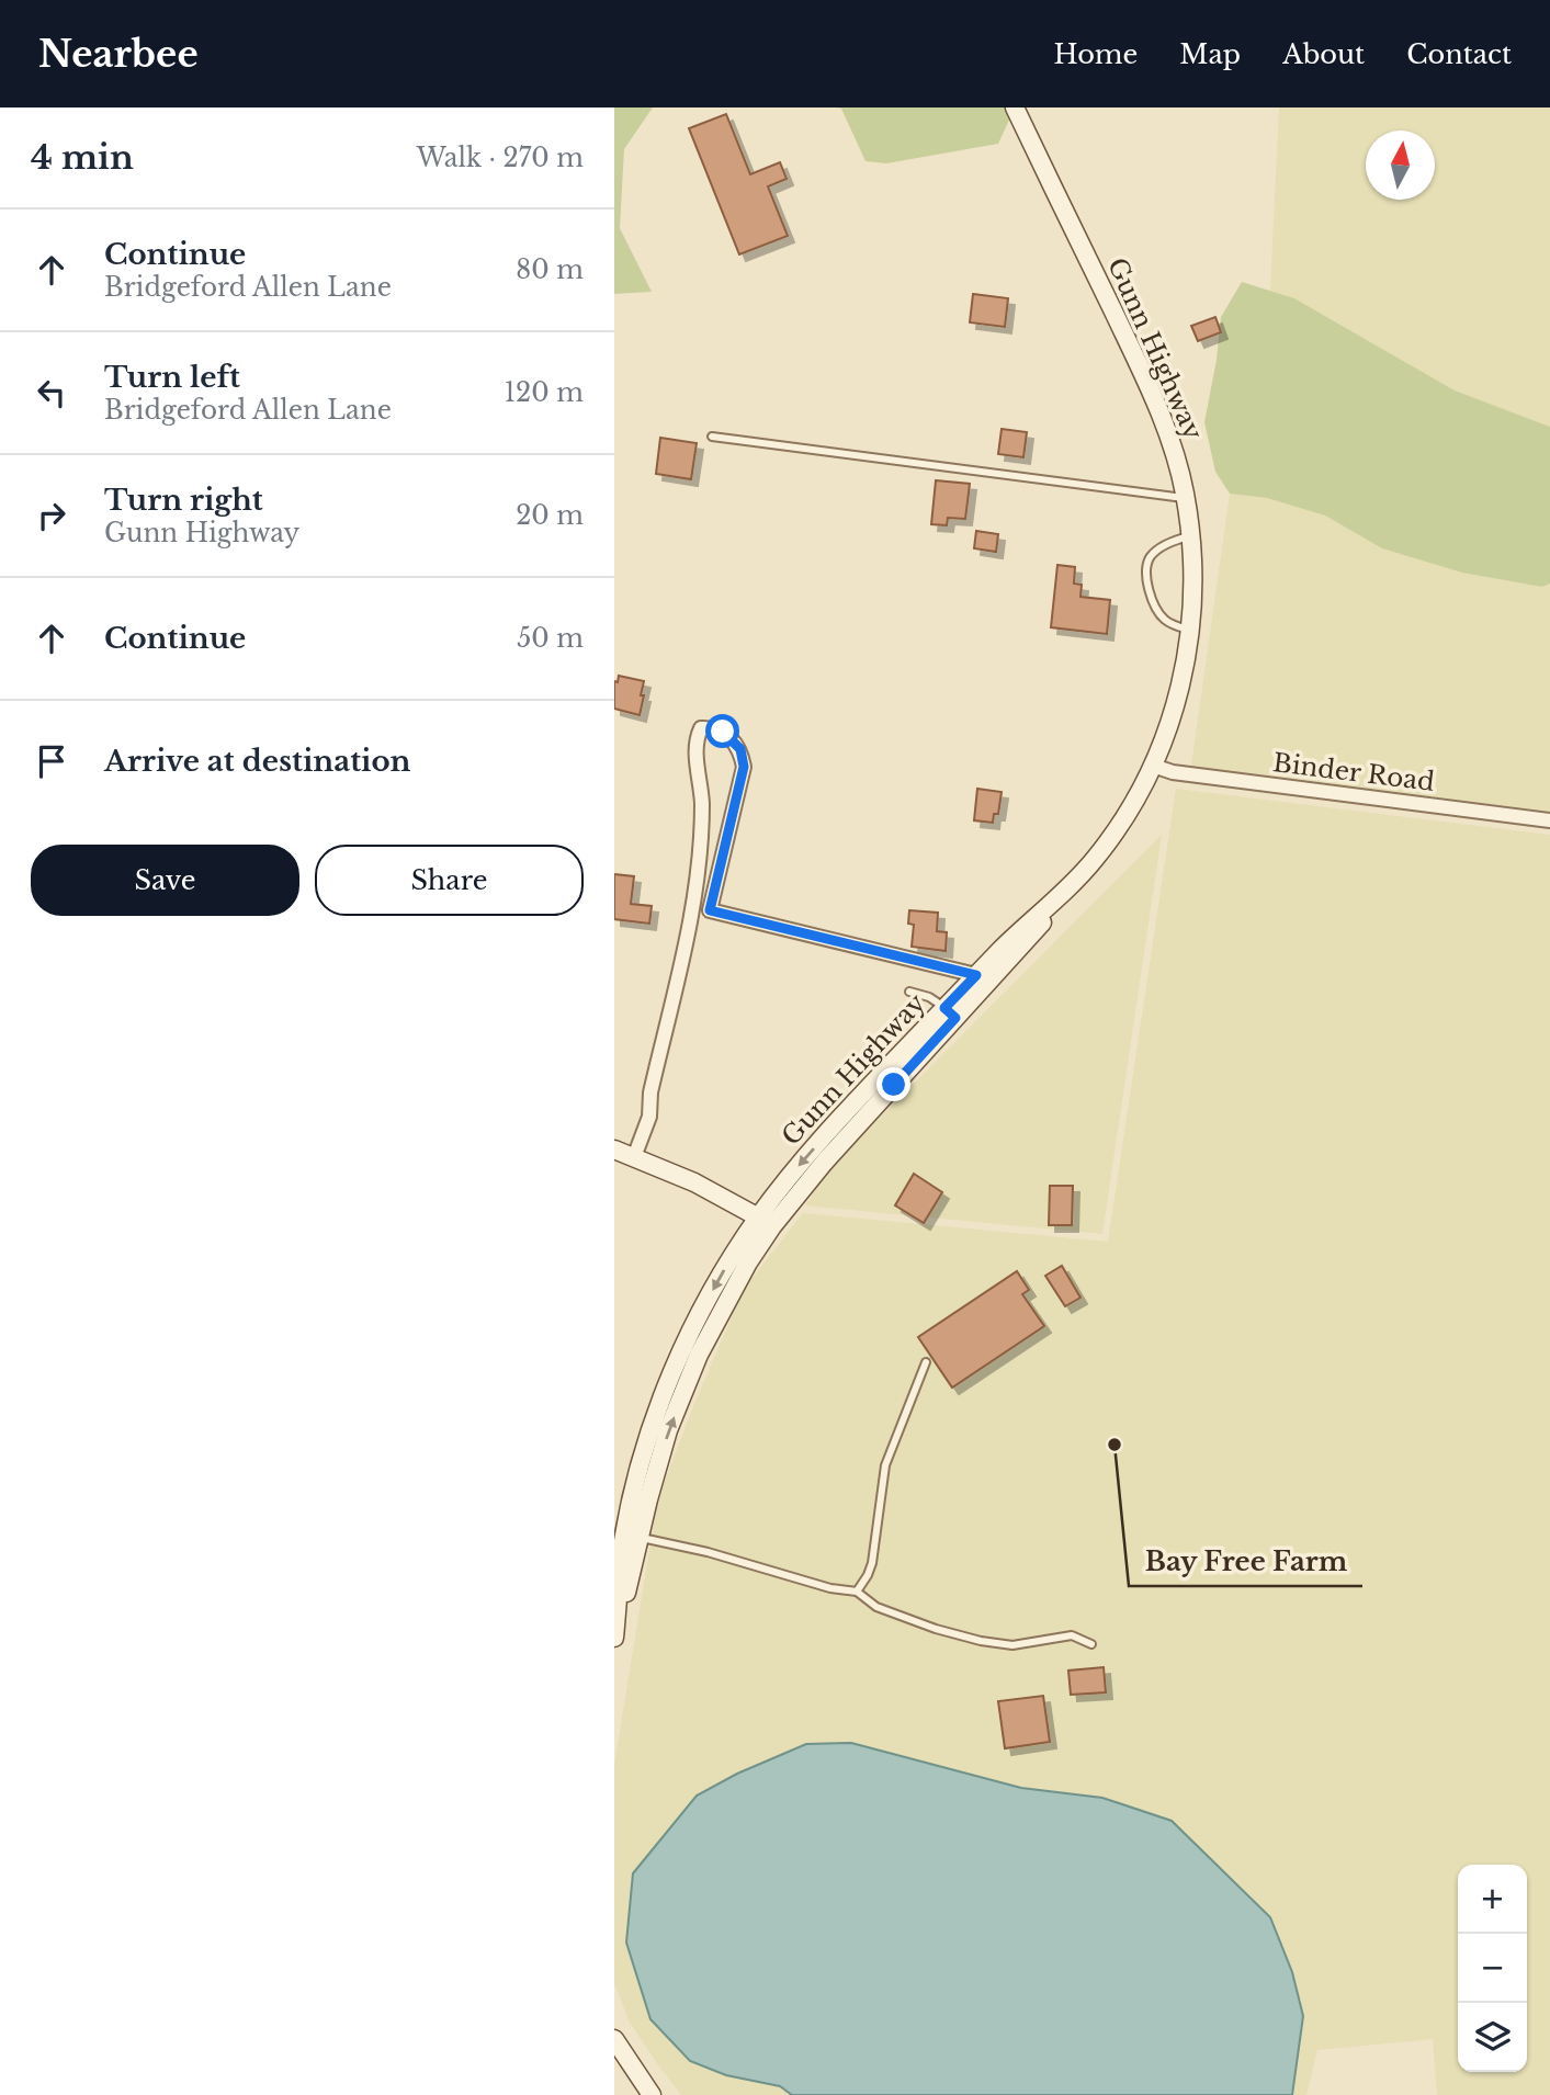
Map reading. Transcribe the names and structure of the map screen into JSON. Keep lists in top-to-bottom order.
{
  "streets": {
    "main road": ["Gunn Highway"],
    "street": ["Binder Road"]
  },
  "crossings": [
    ["Gunn Highway", "Binder Road"]
  ],
  "places": ["Bay Free Farm"],
  "north": "top",
  "page": {
    "header": "Nearbee",
    "nav": [
      "Home",
      "Map",
      "About",
      "Contact"
    ],
    "heading": ["4 min", "Walk · 270 m"],
    "list": [
      ["Continue", "Bridgeford Allen Lane", "80 m"],
      ["Turn left", "Bridgeford Allen Lane", "120 m"],
      ["Turn right", "Gunn Highway", "20 m"],
      ["Continue", "50 m"],
      "Arrive at destination"
    ],
    "buttons": ["Save", "Share"],
    "map_buttons": ["+", "−"]
  }
}
